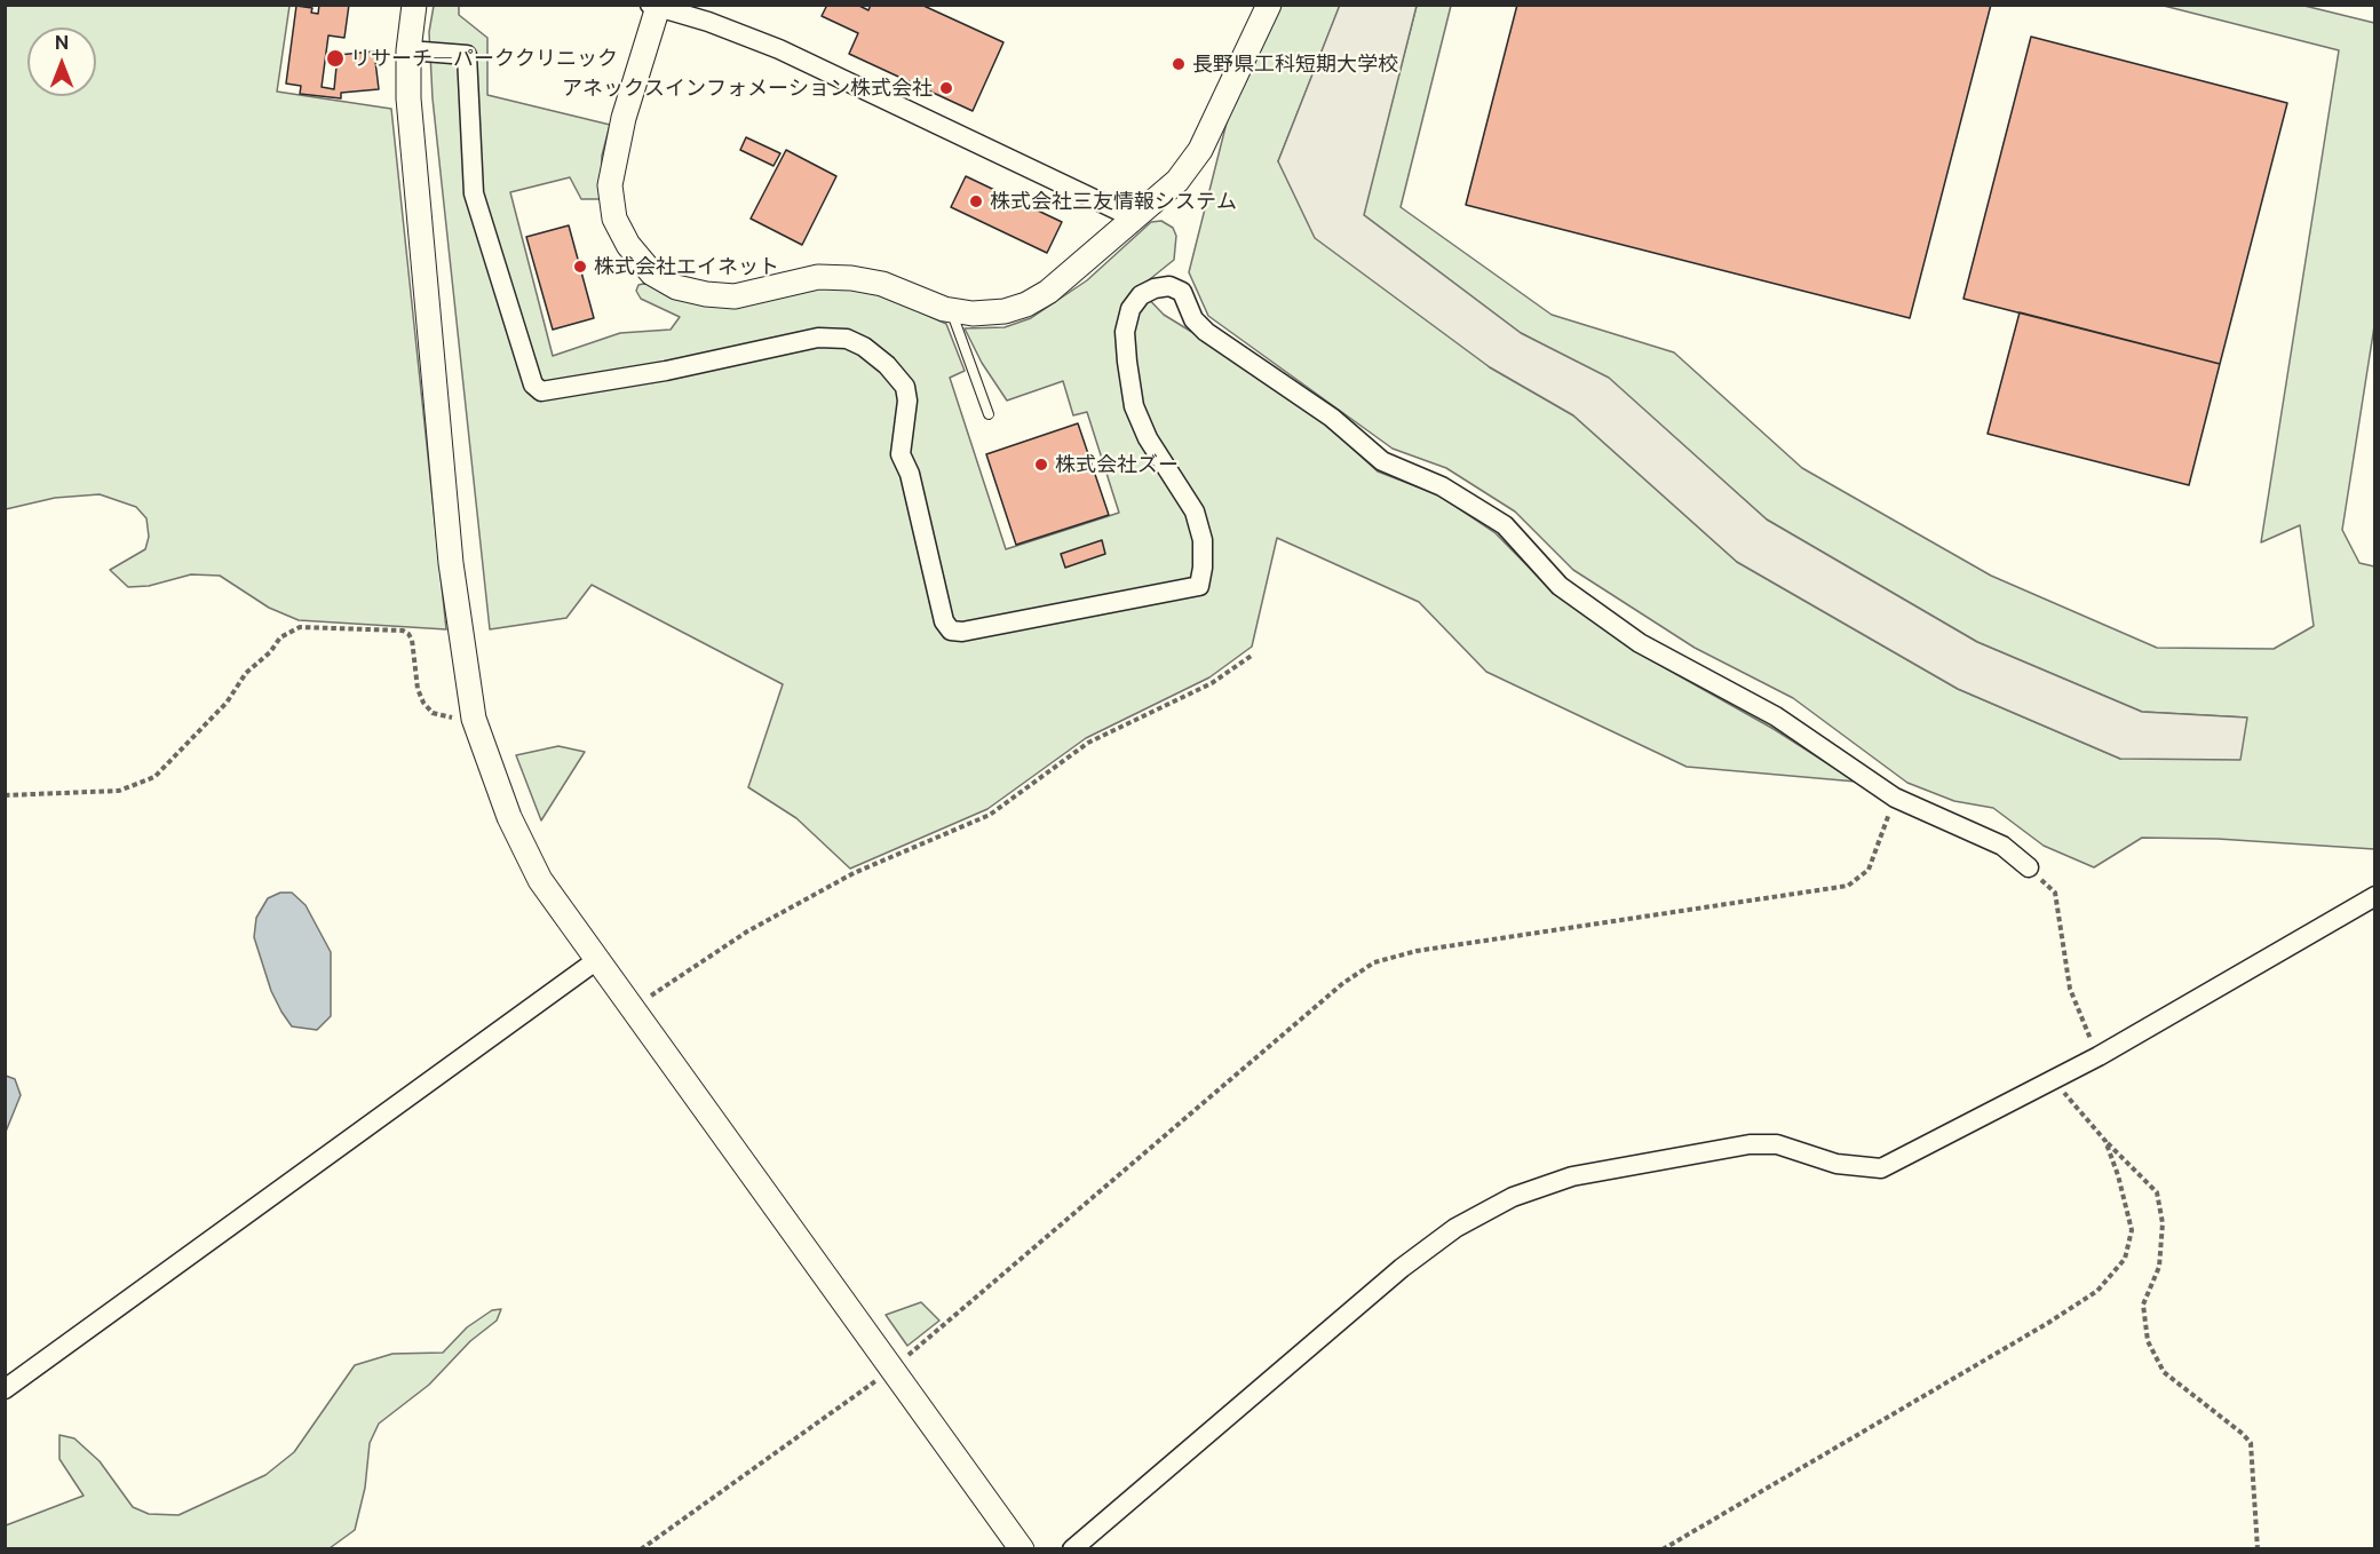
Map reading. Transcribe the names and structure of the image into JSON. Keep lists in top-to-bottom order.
{
  "places": [
    "リサーチ―パーククリニック",
    "長野県工科短期大学校",
    "アネックスインフォメーション株式会社",
    "株式会社三友情報システム",
    "株式会社エイネット",
    "株式会社ズー"
  ],
  "north": "top"
}
